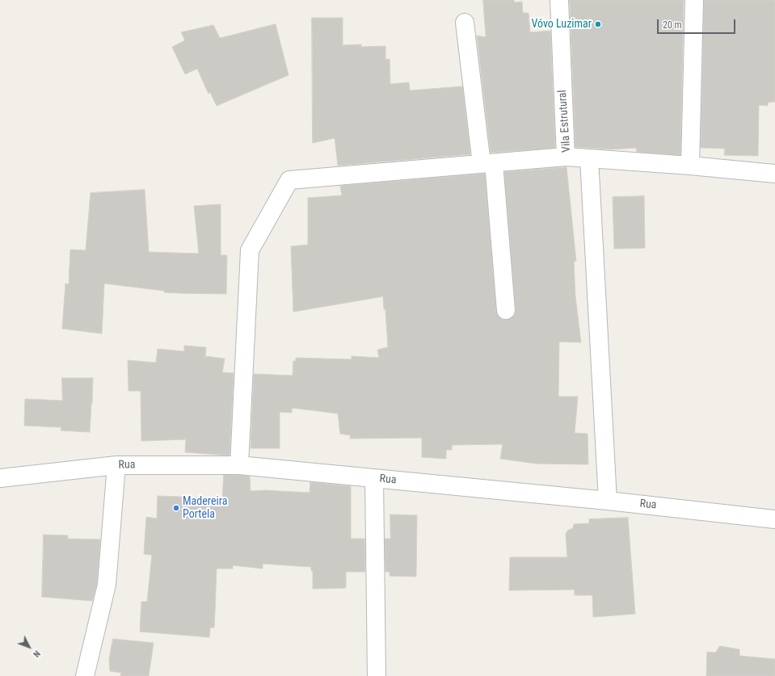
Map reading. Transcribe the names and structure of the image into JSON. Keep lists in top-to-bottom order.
{
  "streets": {
    "street": ["Vila Estrutural", "Rua"]
  },
  "places": ["Vóvo Luzimar", "Madereira Portela"],
  "scale_bar": "20 m",
  "north": "bottom right"
}
